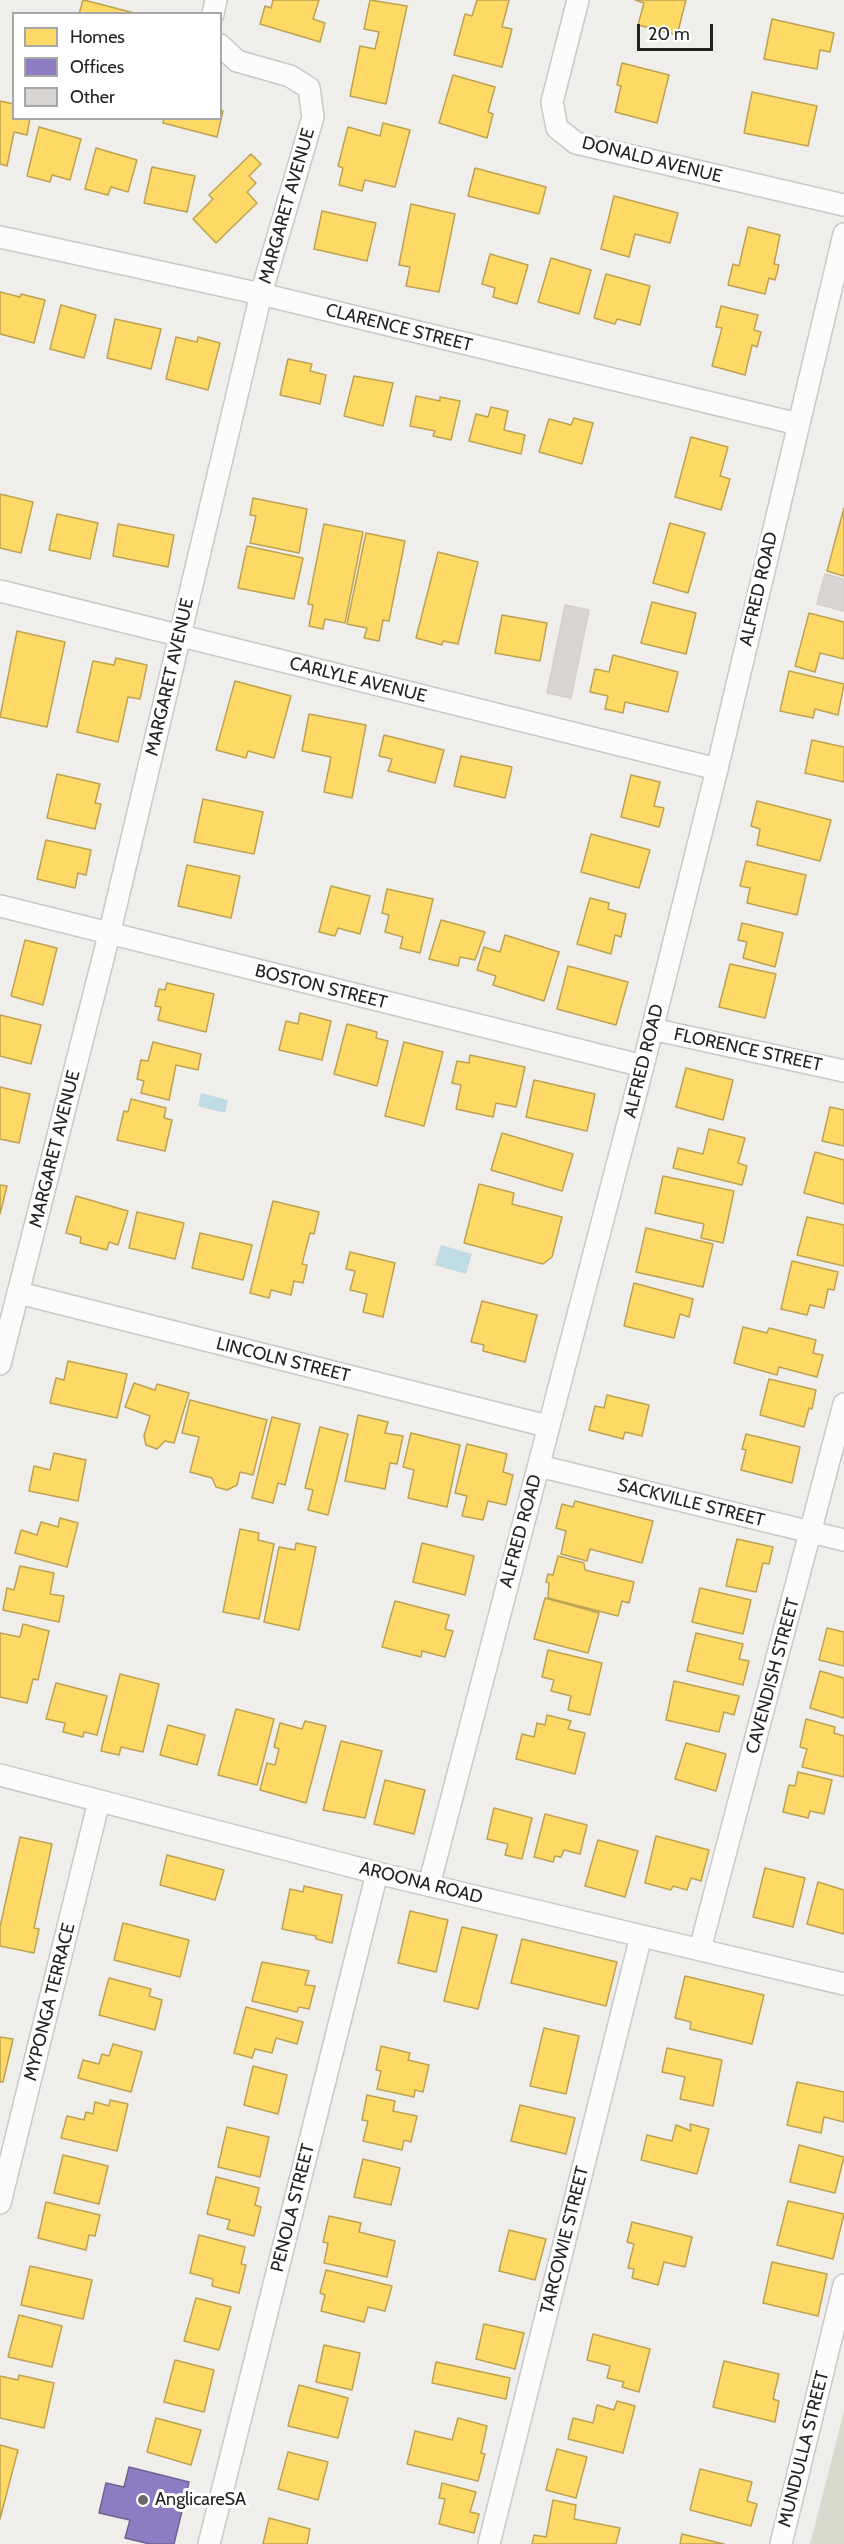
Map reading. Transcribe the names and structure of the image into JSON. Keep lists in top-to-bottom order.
{
  "streets": {
    "street": [
      "DONALD AVENUE",
      "MARGARET AVENUE",
      "CLARENCE STREET",
      "ALFRED ROAD",
      "CARLYLE AVENUE",
      "BOSTON STREET",
      "FLORENCE STREET",
      "LINCOLN STREET",
      "SACKVILLE STREET",
      "CAVENDISH STREET",
      "AROONA ROAD",
      "MYPONGA TERRACE",
      "PENOLA STREET",
      "TARCOWIE STREET",
      "MUNDULLA STREET"
    ]
  },
  "crossings": [
    ["MARGARET AVENUE", "CLARENCE STREET"],
    ["MARGARET AVENUE", "CARLYLE AVENUE"],
    ["MARGARET AVENUE", "BOSTON STREET"],
    ["MARGARET AVENUE", "LINCOLN STREET"],
    ["CLARENCE STREET", "ALFRED ROAD"],
    ["ALFRED ROAD", "CARLYLE AVENUE"],
    ["ALFRED ROAD", "BOSTON STREET"],
    ["ALFRED ROAD", "FLORENCE STREET"],
    ["ALFRED ROAD", "LINCOLN STREET"],
    ["ALFRED ROAD", "SACKVILLE STREET"],
    ["ALFRED ROAD", "AROONA ROAD"],
    ["SACKVILLE STREET", "CAVENDISH STREET"],
    ["CAVENDISH STREET", "AROONA ROAD"],
    ["AROONA ROAD", "MYPONGA TERRACE"],
    ["AROONA ROAD", "PENOLA STREET"],
    ["AROONA ROAD", "TARCOWIE STREET"]
  ],
  "places": ["AnglicareSA"],
  "legend": ["Homes", "Offices", "Other"],
  "scale_bar": "20 m"
}
